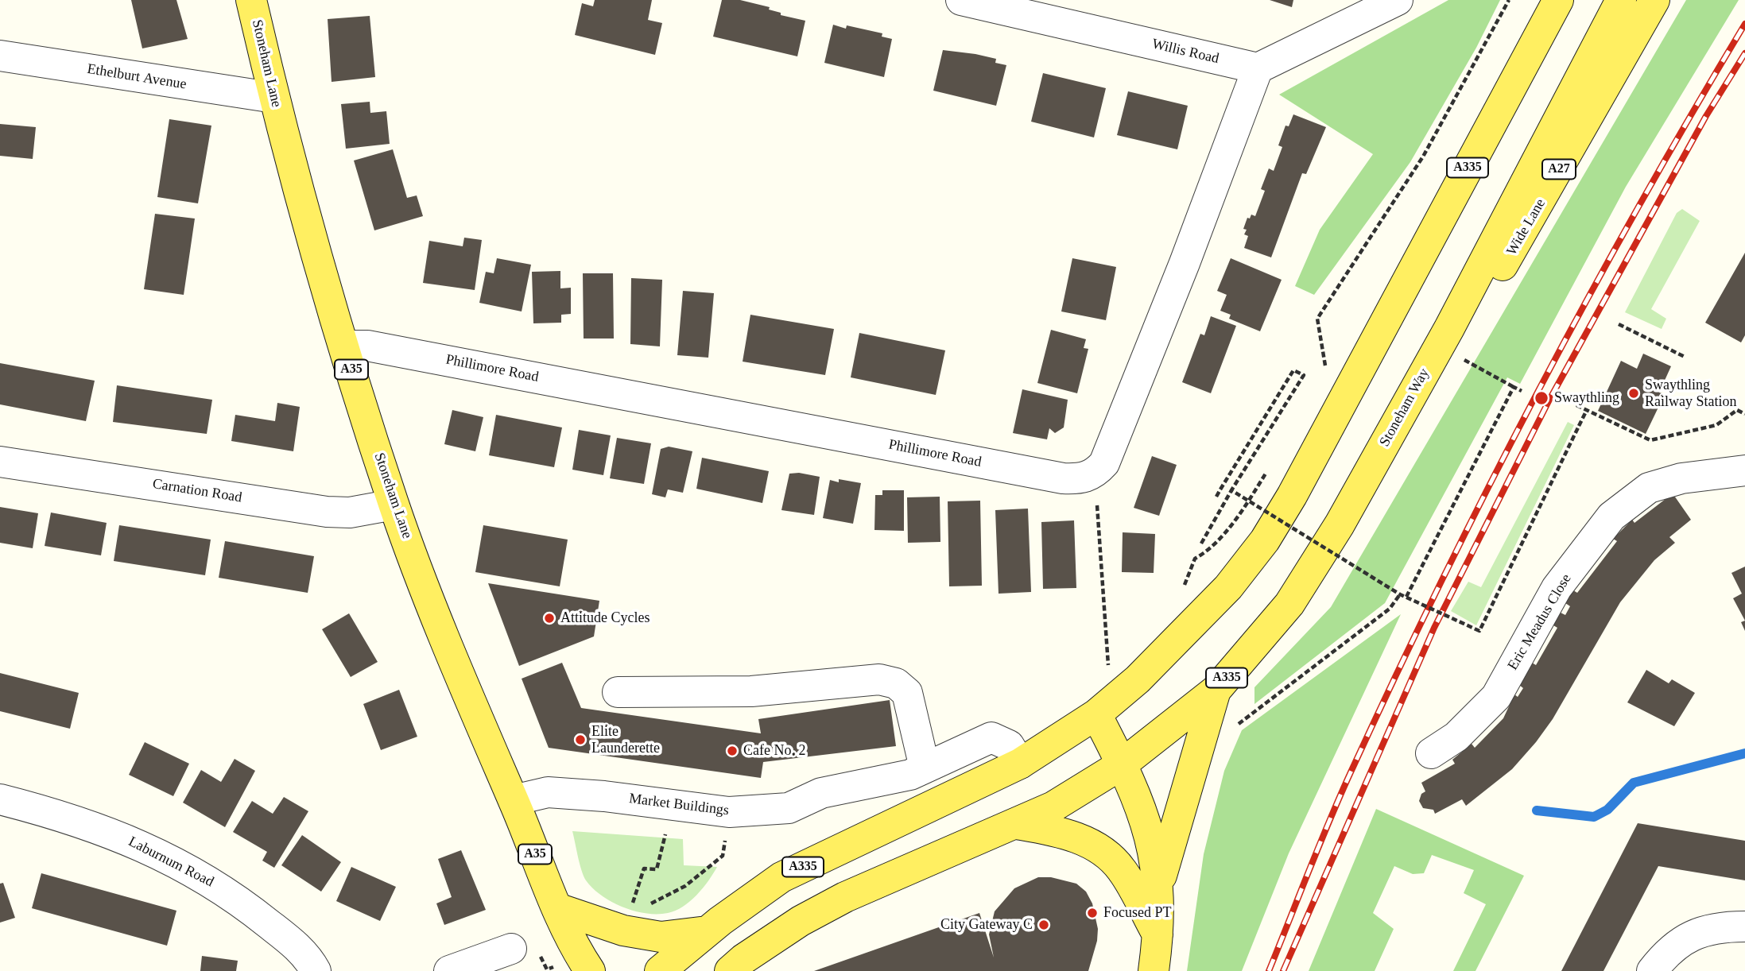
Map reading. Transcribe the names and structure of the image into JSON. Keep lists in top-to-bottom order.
{
  "streets": {
    "main road": [
      "Stoneham Lane",
      "A335",
      "A27",
      "Wide Lane",
      "A35",
      "Stoneham Way"
    ],
    "street": [
      "Willis Road",
      "Ethelburt Avenue",
      "Phillimore Road",
      "Carnation Road",
      "Eric Meadus Close",
      "Market Buildings",
      "Laburnum Road"
    ]
  },
  "crossings": [
    ["Stoneham Lane", "Ethelburt Avenue"],
    ["Stoneham Lane", "Phillimore Road"],
    ["Stoneham Lane", "Carnation Road"],
    ["Stoneham Lane", "Market Buildings"],
    ["A335", "Stoneham Way"],
    ["A335", "Market Buildings"],
    ["Wide Lane", "Stoneham Way"]
  ],
  "places": [
    "Swaythling Railway Station",
    "Swaythling",
    "Attitude Cycles",
    "Elite Launderette",
    "Cafe No. 2",
    "Focused PT",
    "City Gateway C"
  ]
}
